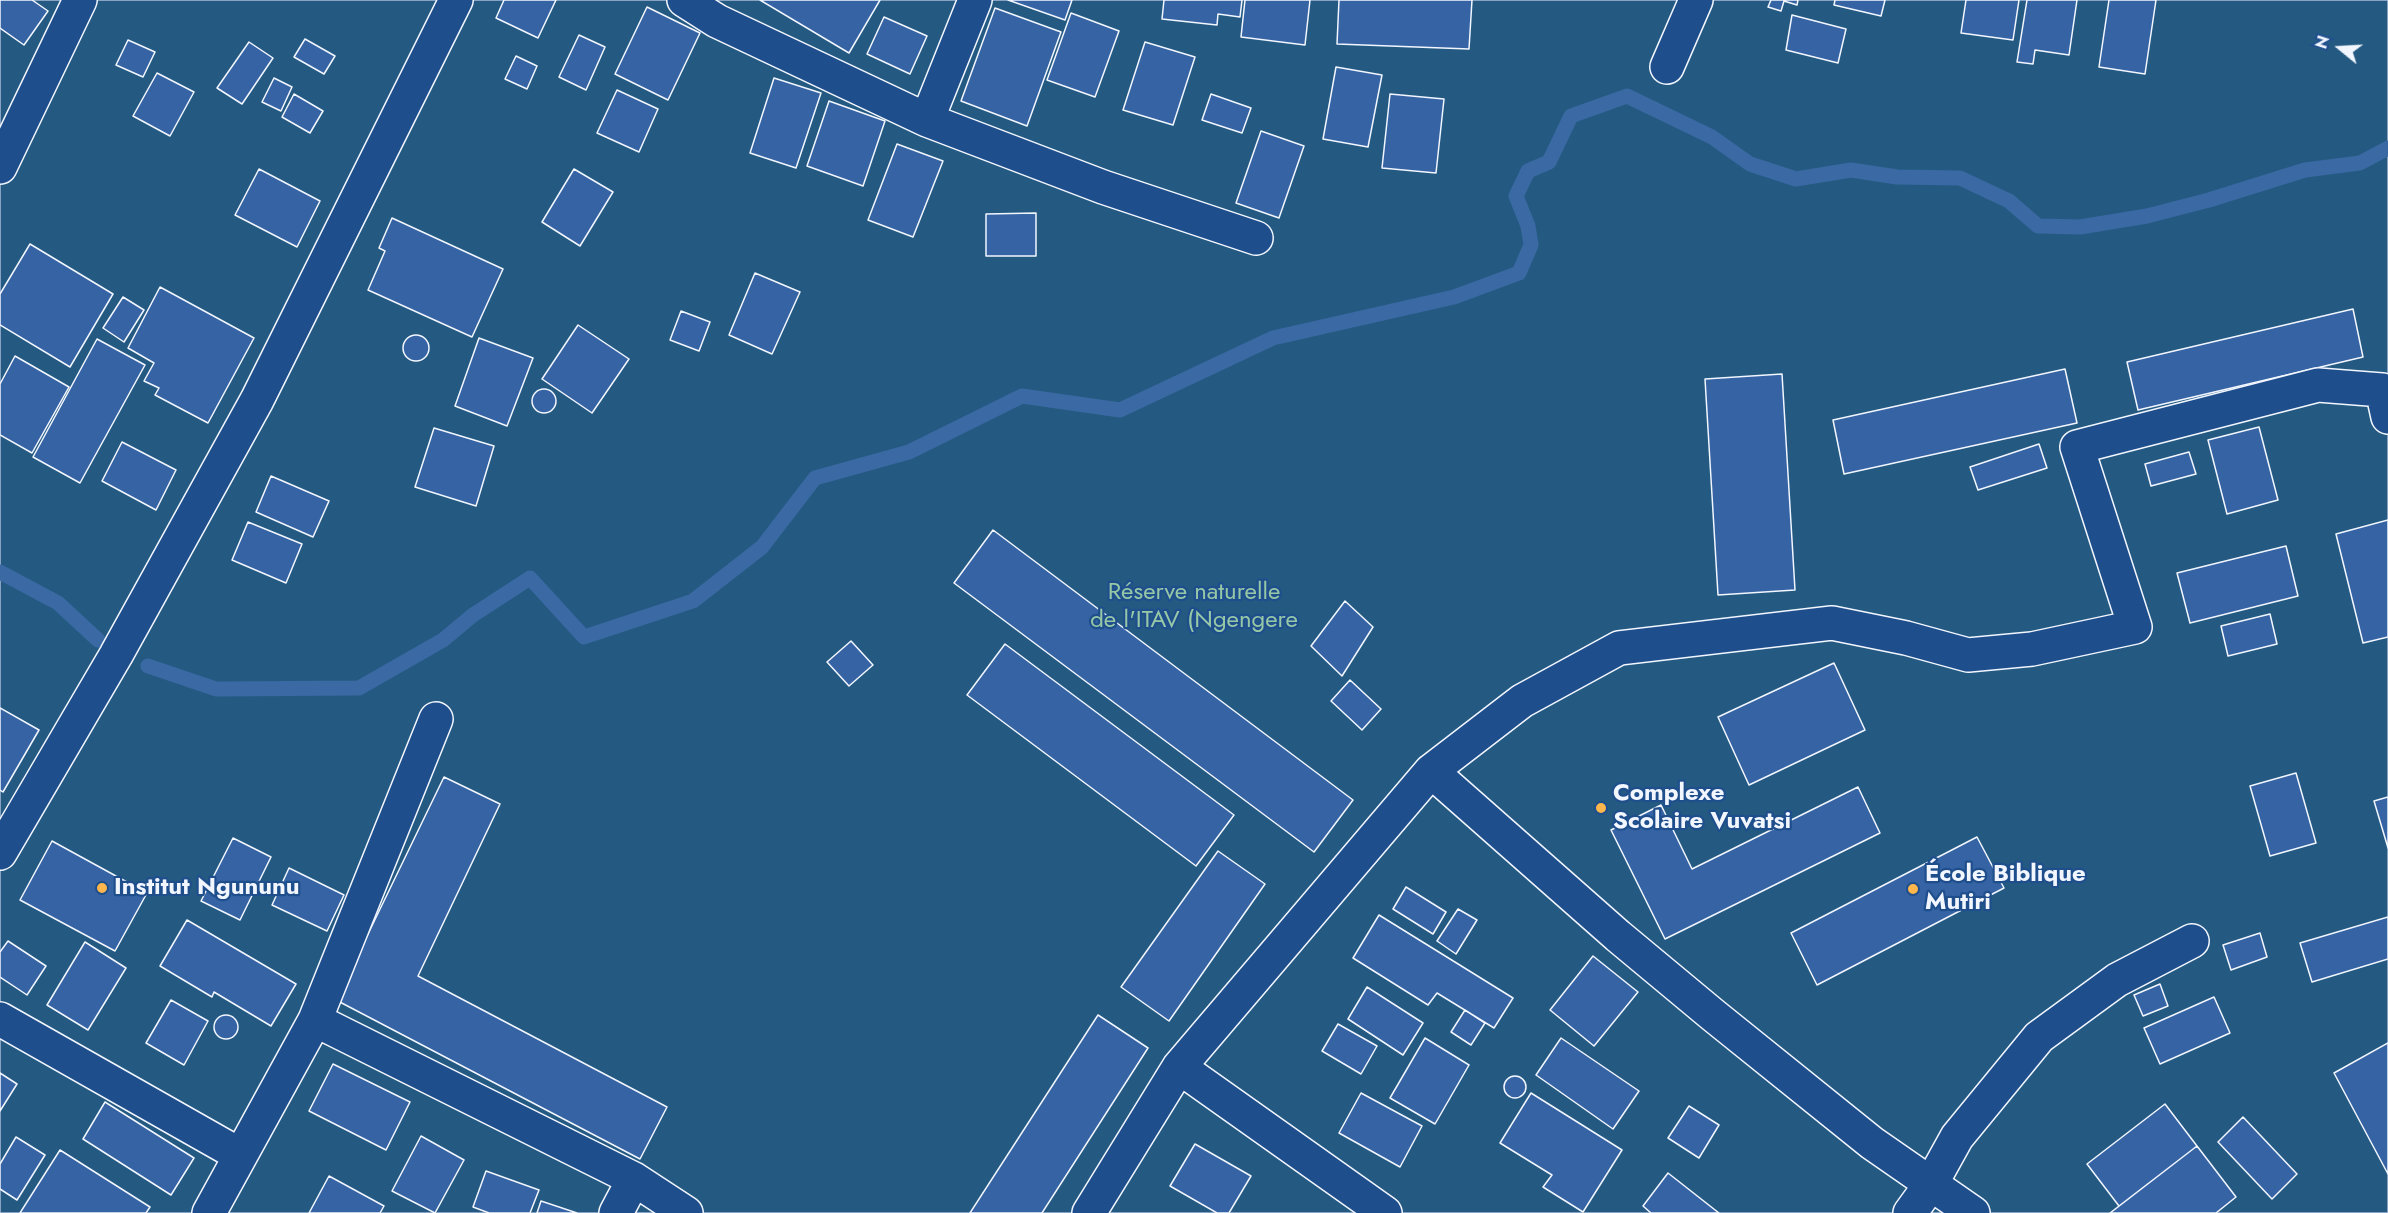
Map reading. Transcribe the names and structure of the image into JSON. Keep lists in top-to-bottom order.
{
  "parks": ["Réserve naturelle de l'ITAV (Ngengere"],
  "places": ["Complexe Scolaire Vuvatsi", "Institut Ngununu", "École Biblique Mutiri"],
  "north": "left"
}
